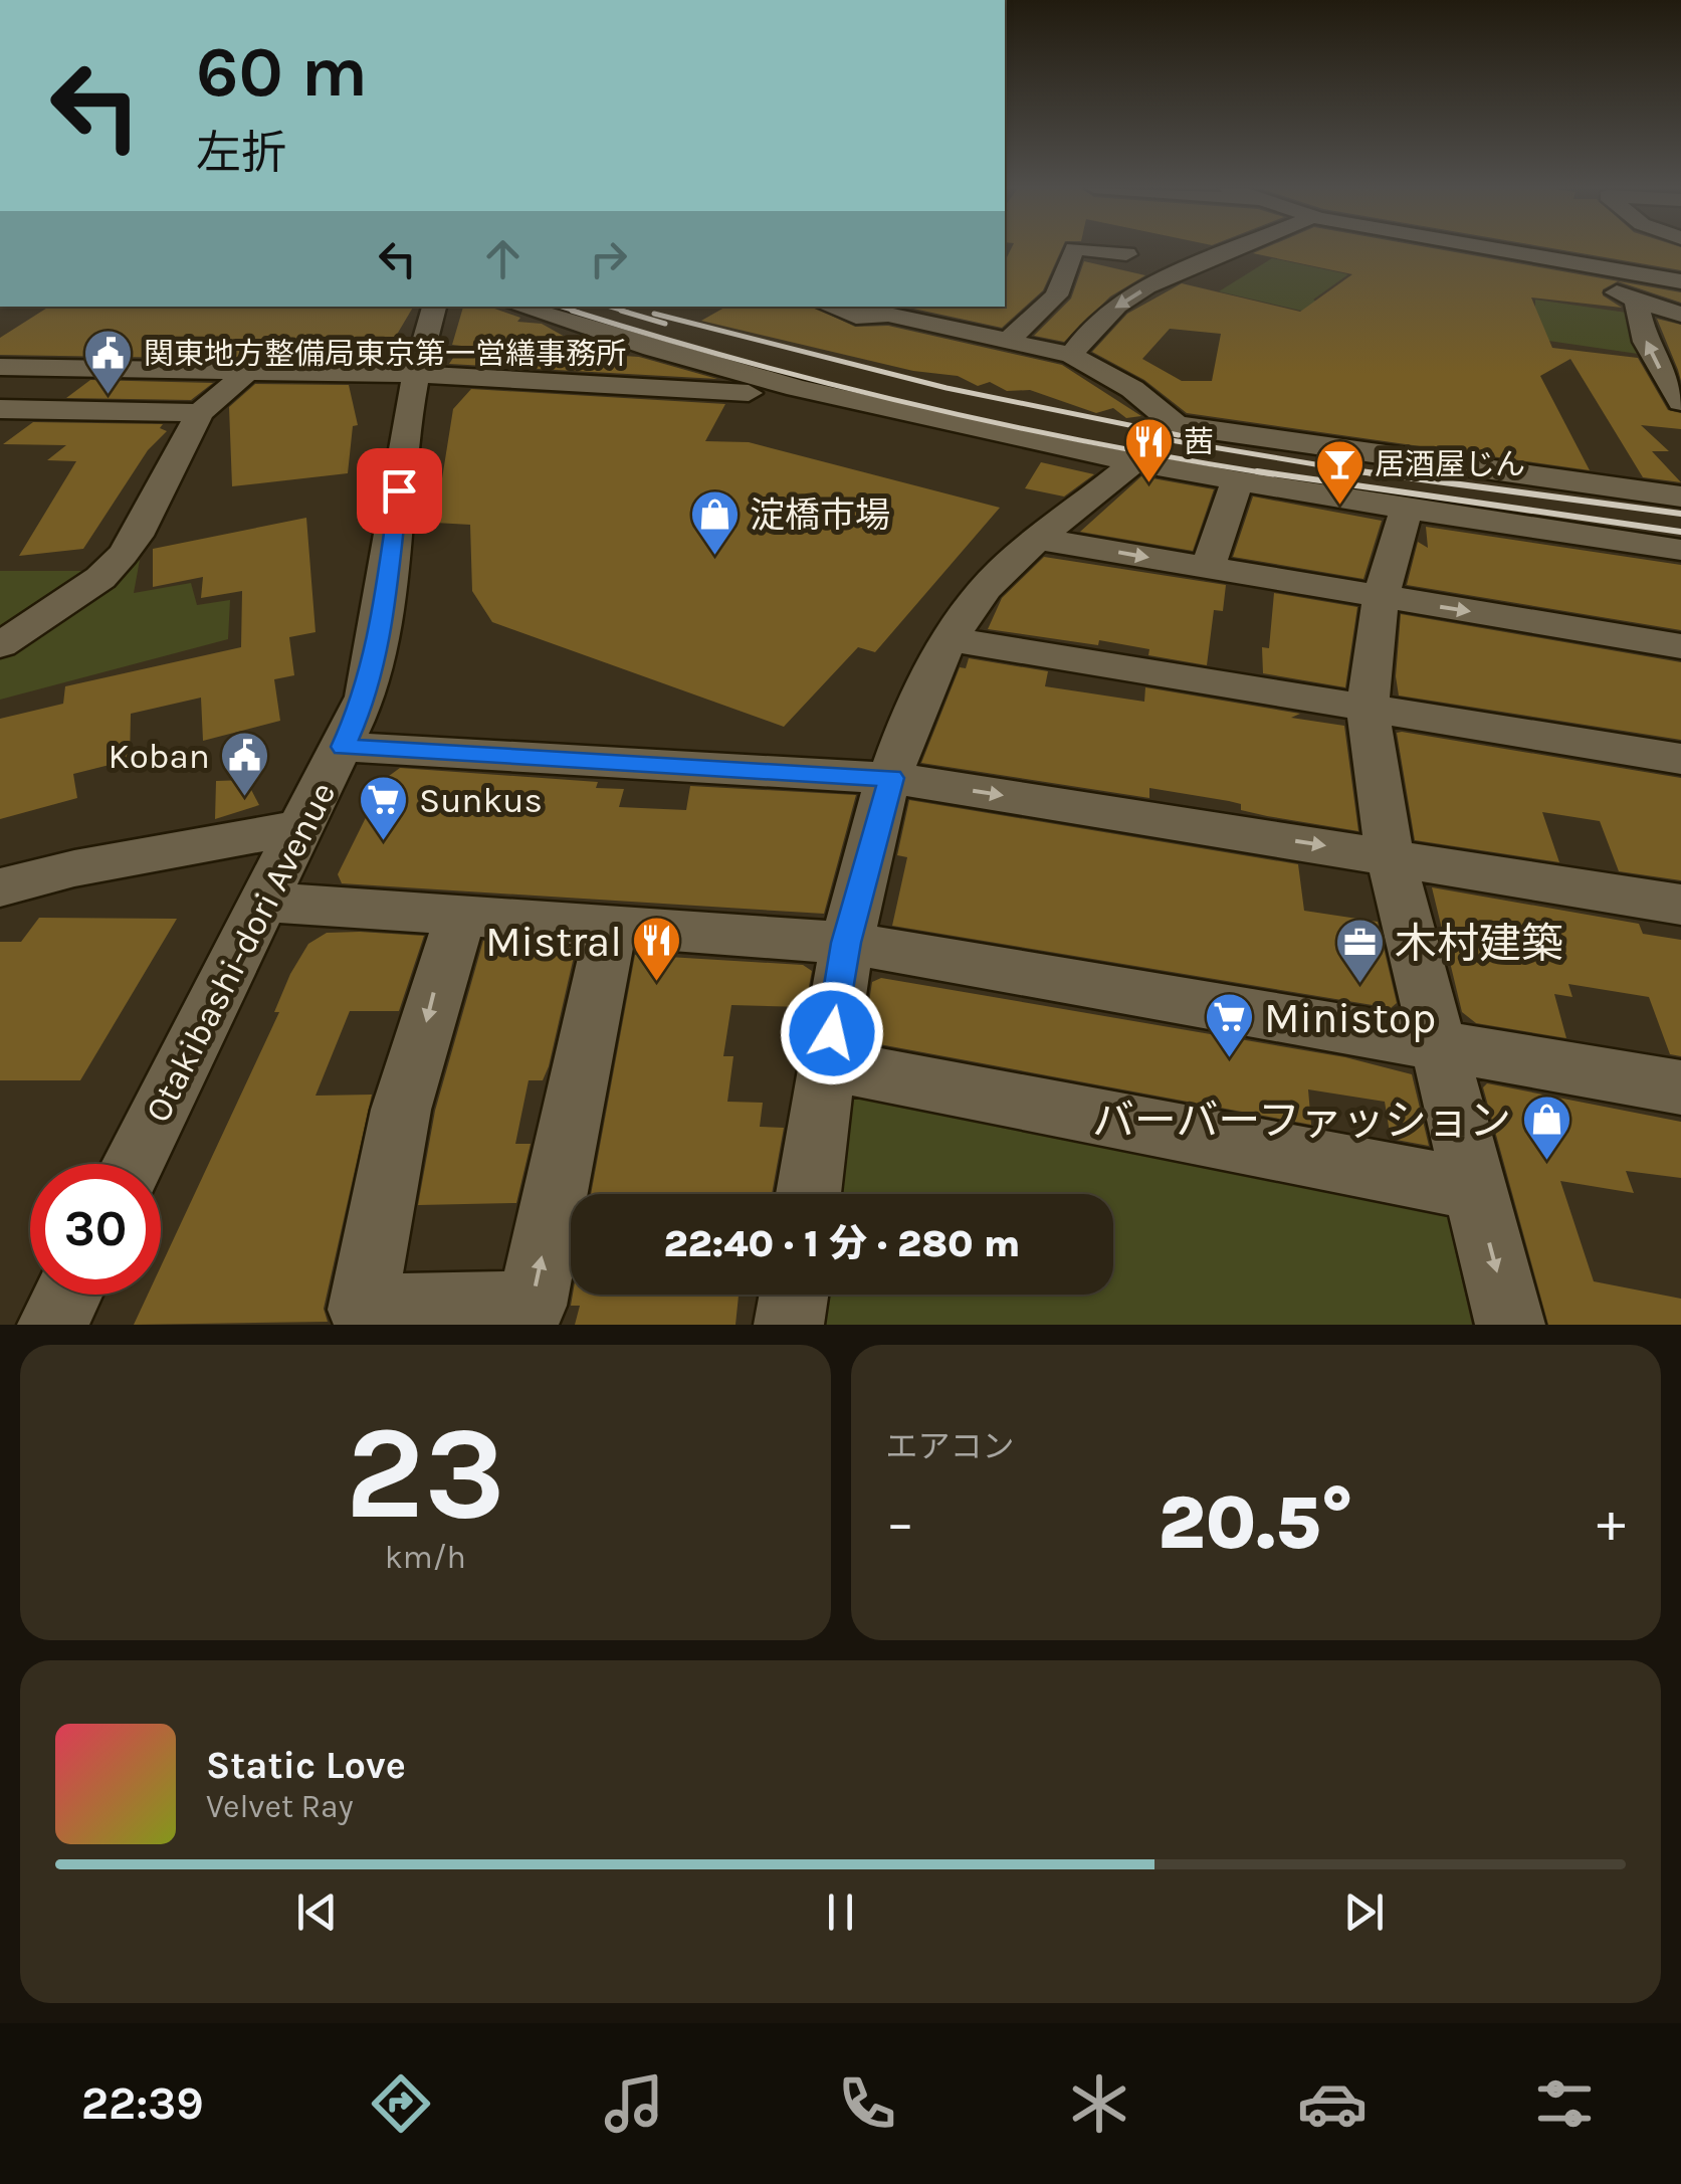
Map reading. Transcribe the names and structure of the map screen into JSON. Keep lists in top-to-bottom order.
{
  "streets": {
    "street": ["Otakibashi-dori Avenue"]
  },
  "places": {
    "public building": ["関東地方整備局東京第一営繕事務所", "Koban"],
    "restaurant": ["茜", "Mistral"],
    "bar": ["居酒屋じん"],
    "shop": ["淀橋市場", "バーバーファッション"],
    "supermarket": ["Sunkus", "Ministop"],
    "office": ["木村建築"]
  },
  "page": {
    "turn": ["60 m", "左折"],
    "limit": "30",
    "trip": "22:40 · 1 分 · 280 m",
    "tile": [
      ["23", "km/h"],
      "エアコン"
    ],
    "heat": ["−", "20.5°", "+"],
    "song": ["Static Love", "Velvet Ray"],
    "tabs": "22:39"
  }
}
